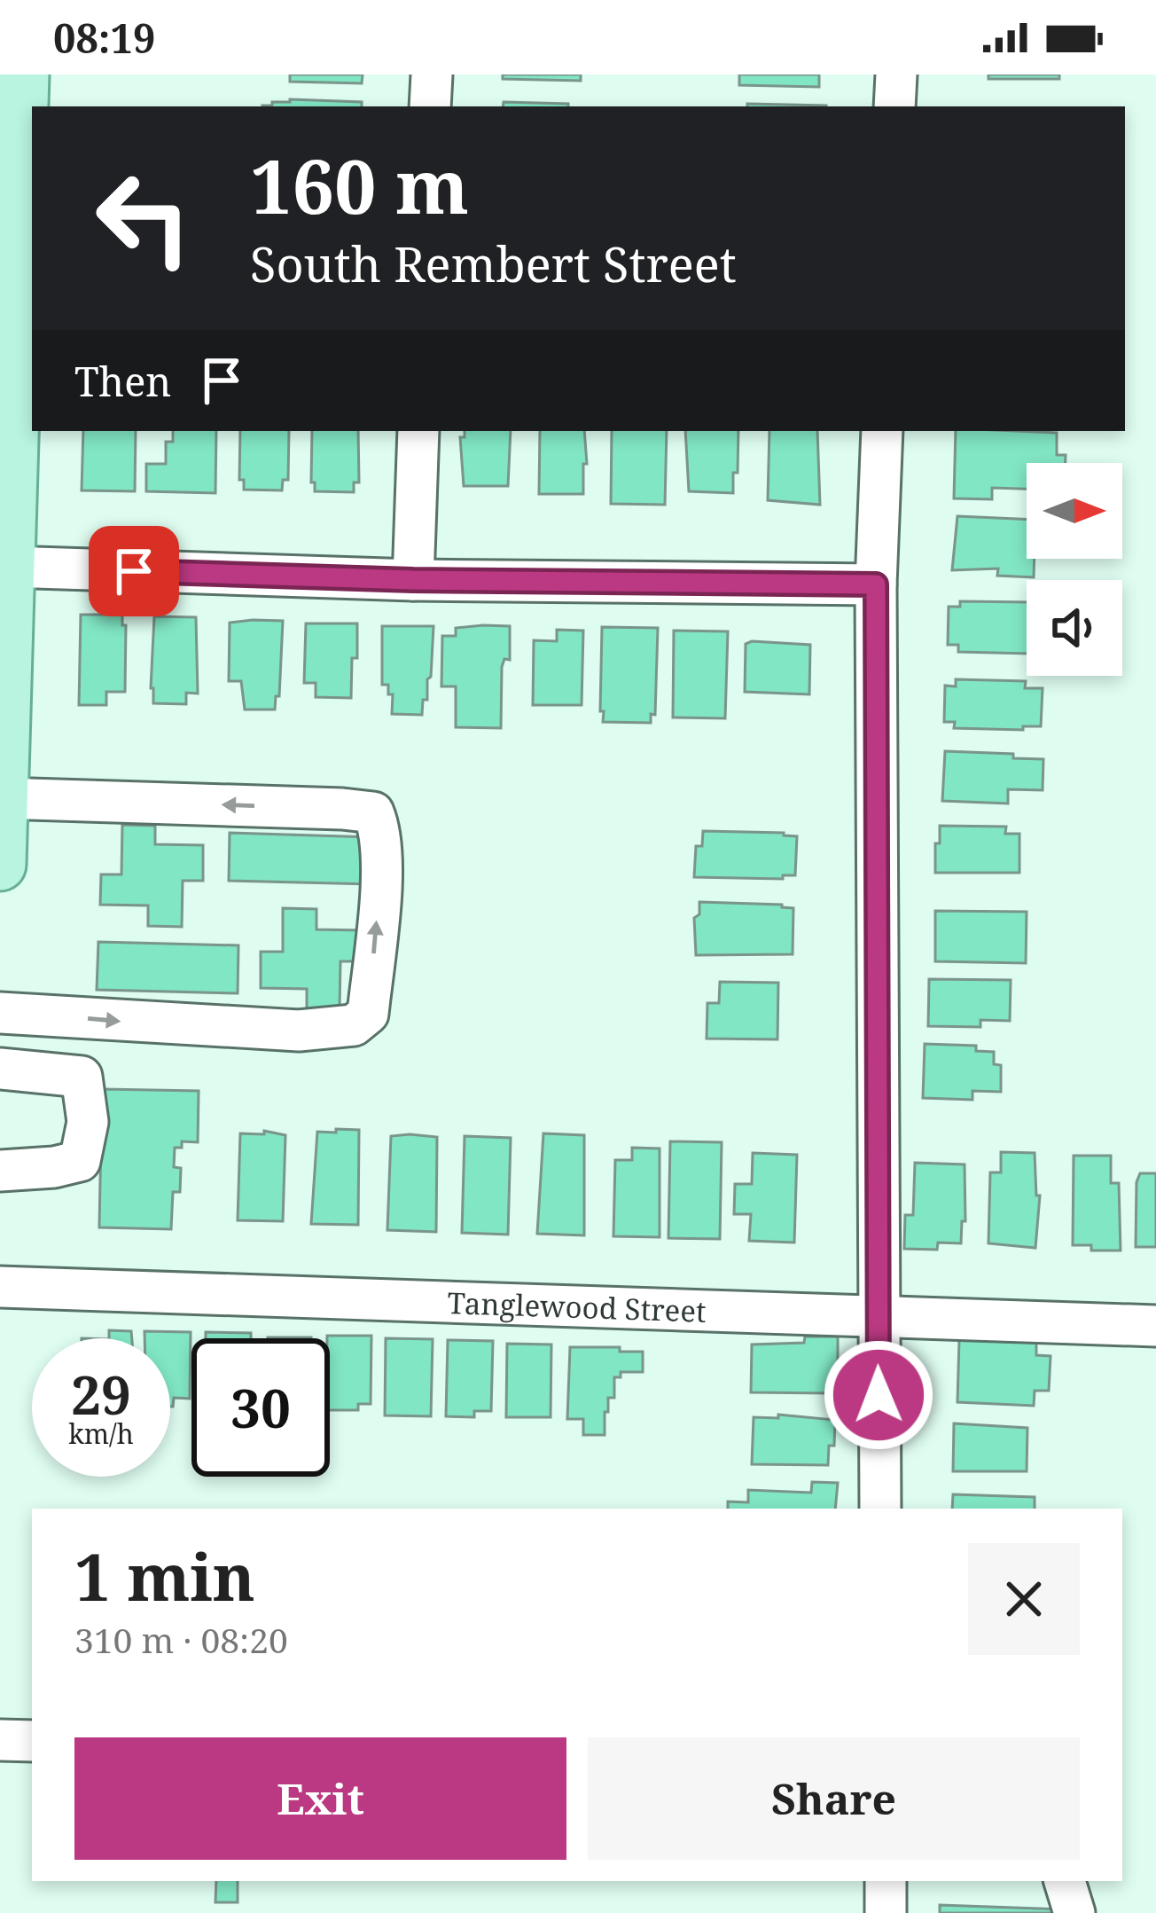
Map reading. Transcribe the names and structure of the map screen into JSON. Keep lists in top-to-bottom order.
{
  "streets": {
    "street": ["Tanglewood Street"]
  },
  "north": "right",
  "page": {
    "status": "08:19",
    "turn": ["160 m", "South Rembert Street"],
    "then": "Then",
    "speed": "29 km/h",
    "limit": "30",
    "heading": ["1 min", "310 m · 08:20"],
    "buttons": ["Exit", "Share"]
  }
}
